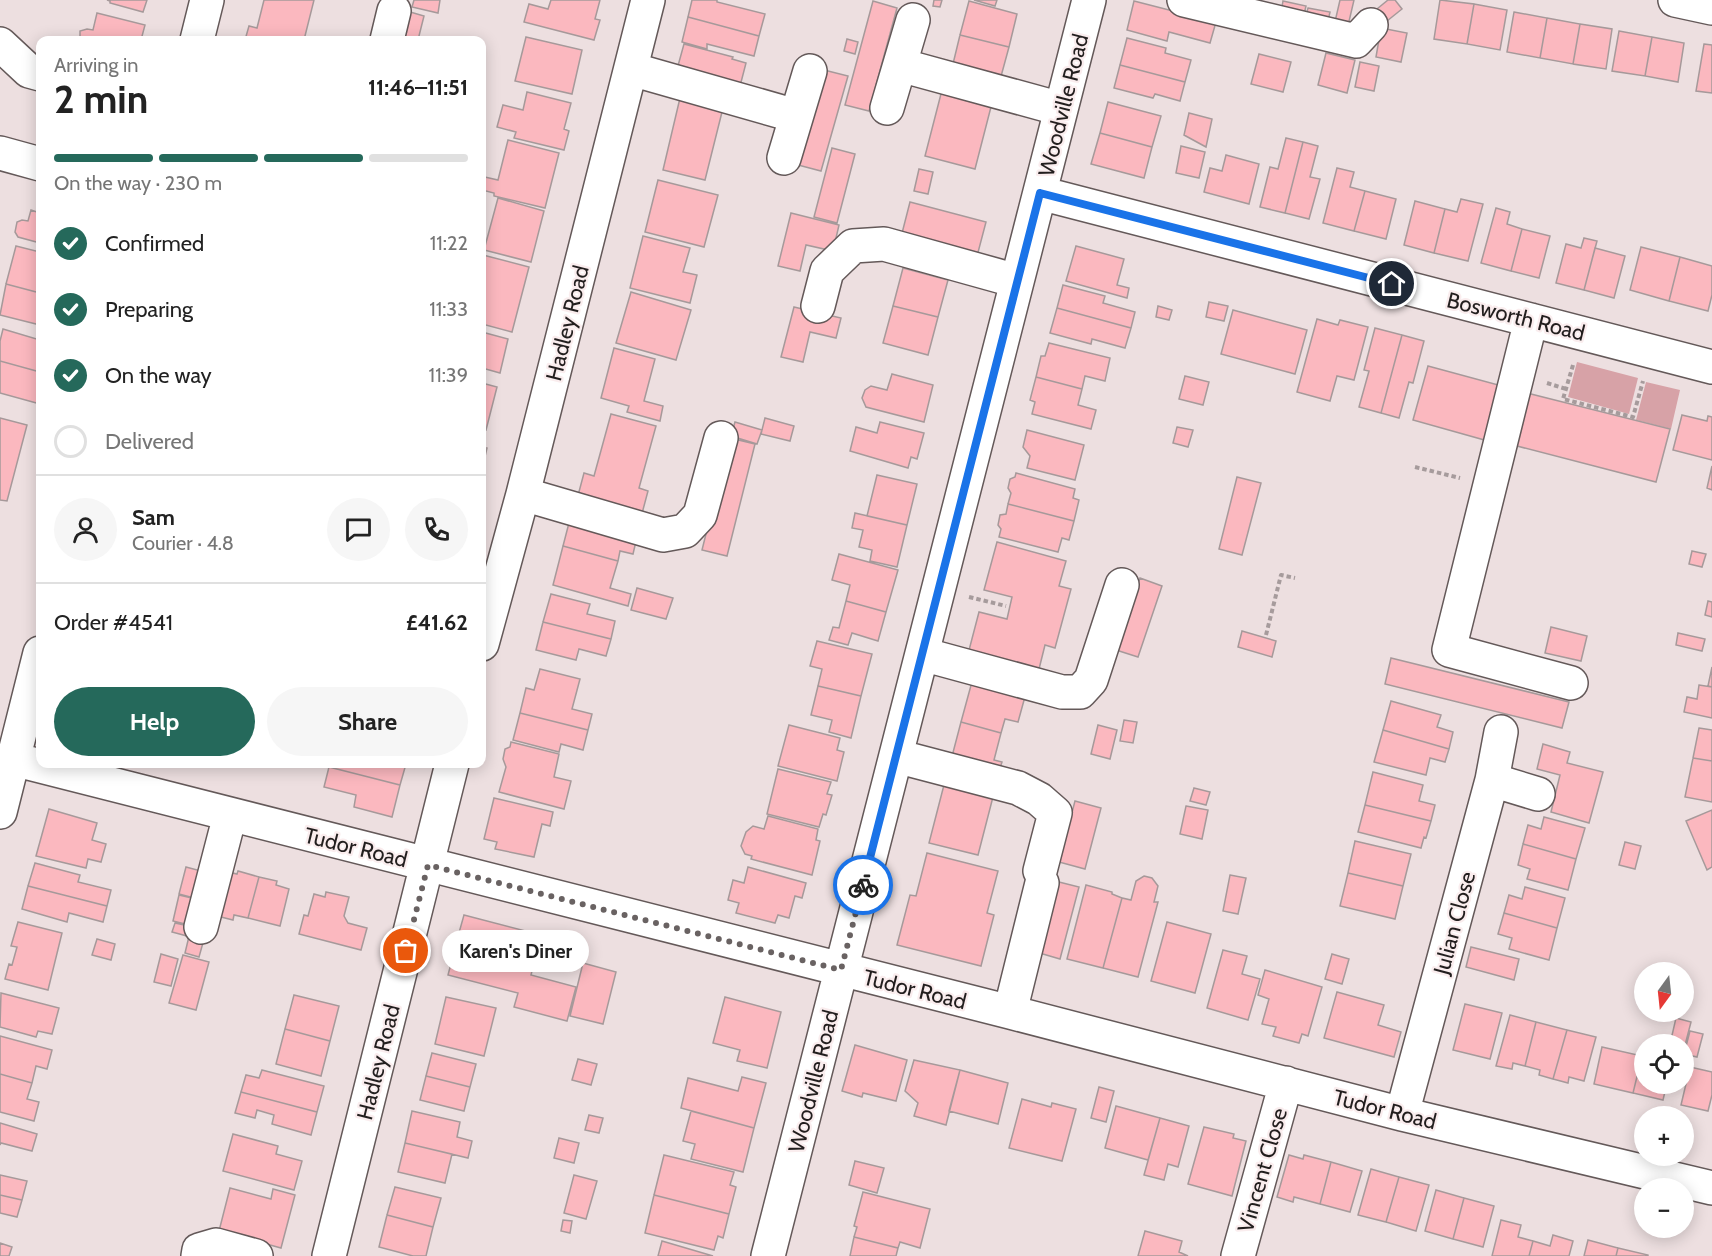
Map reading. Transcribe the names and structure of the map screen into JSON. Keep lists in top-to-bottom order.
{
  "streets": {
    "street": [
      "Woodville Road",
      "Bosworth Road",
      "Hadley Road",
      "Tudor Road",
      "Julian Close",
      "Vincent Close"
    ]
  },
  "crossings": [
    ["Woodville Road", "Bosworth Road"],
    ["Woodville Road", "Tudor Road"],
    ["Hadley Road", "Tudor Road"],
    ["Tudor Road", "Julian Close"],
    ["Tudor Road", "Vincent Close"]
  ],
  "places": ["Karen's Diner"],
  "north": "bottom",
  "page": {
    "heading": ["2 min", "Arriving in", "11:46–11:51"],
    "panel": [
      "Sam",
      "Courier · 4.8",
      "Order #4541",
      "£41.62"
    ],
    "bar": "On the way · 230 m",
    "list": [
      ["Confirmed", "11:22"],
      ["Preparing", "11:33"],
      ["On the way", "11:39"],
      "Delivered"
    ],
    "buttons": ["Help", "Share"],
    "bubble": "Karen's Diner",
    "map_buttons": ["+", "−"]
  }
}
